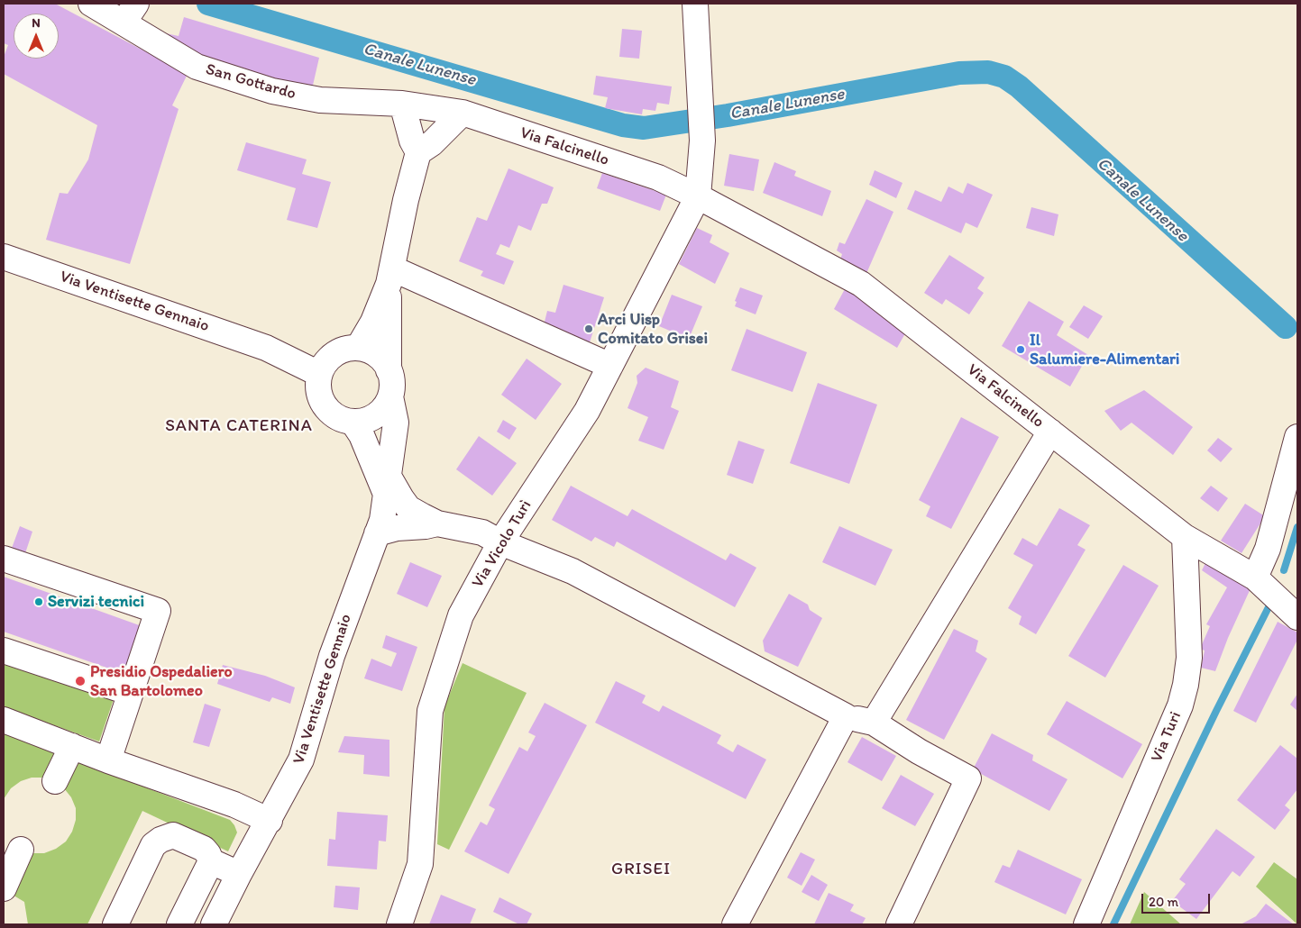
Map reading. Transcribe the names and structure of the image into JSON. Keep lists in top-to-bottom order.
{
  "streets": {
    "street": [
      "San Gottardo",
      "Via Falcinello",
      "Via Ventisette Gennaio",
      "Via Vicolo Turì",
      "Via Turi"
    ]
  },
  "crossings": [
    ["San Gottardo", "Via Falcinello"],
    ["Via Falcinello", "Via Vicolo Turì"],
    ["Via Falcinello", "Via Turi"]
  ],
  "districts": ["SANTA CATERINA", "GRISEI"],
  "water": ["Canale Lunense"],
  "places": [
    "Arci Uisp Comitato Grisei",
    "Il Salumiere-Alimentari",
    "Servizi tecnici",
    "Presidio Ospedaliero San Bartolomeo"
  ],
  "scale_bar": "20 m",
  "north": "top"
}
